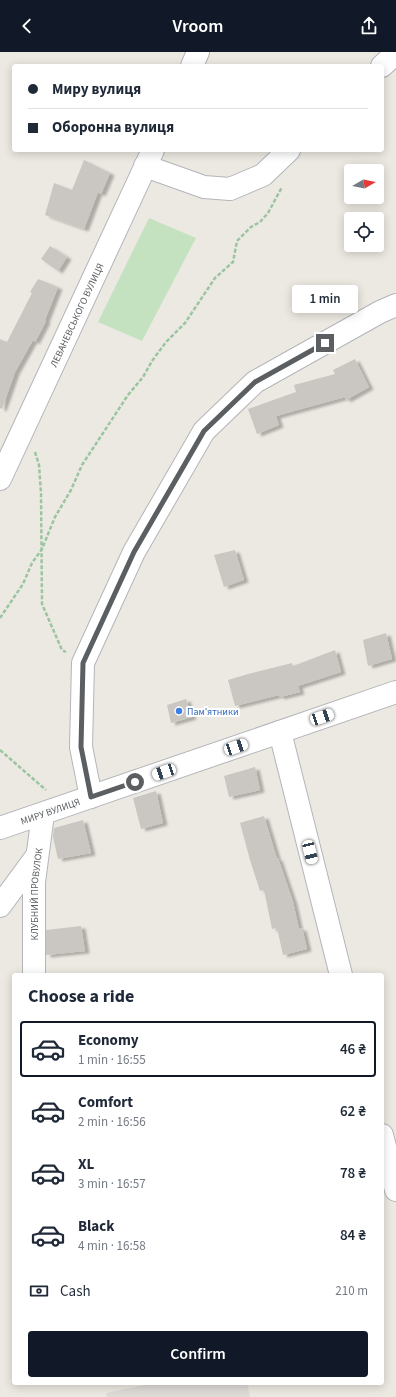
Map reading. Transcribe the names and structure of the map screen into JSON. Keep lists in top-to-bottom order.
{
  "streets": {
    "street": ["ЛЕВАНЕВСЬКОГО ВУЛИЦЯ", "МИРУ ВУЛИЦЯ", "КЛУБНИЙ ПРОВУЛОК"]
  },
  "crossings": [
    ["МИРУ ВУЛИЦЯ", "КЛУБНИЙ ПРОВУЛОК"]
  ],
  "places": ["Пам'ятники"],
  "north": "right",
  "page": {
    "header": "Vroom",
    "banner": ["Миру вулиця", "Оборонна вулиця"],
    "bubble": "1 min",
    "heading": "Choose a ride",
    "list": [
      {
        "name": "Economy",
        "note": "1 min · 16:55",
        "value": "46 ₴"
      },
      {
        "name": "Comfort",
        "note": "2 min · 16:56",
        "value": "62 ₴"
      },
      {
        "name": "XL",
        "note": "3 min · 16:57",
        "value": "78 ₴"
      },
      {
        "name": "Black",
        "note": "4 min · 16:58",
        "value": "84 ₴"
      }
    ],
    "pay": ["Cash", "210 m"],
    "buttons": "Confirm"
  }
}
